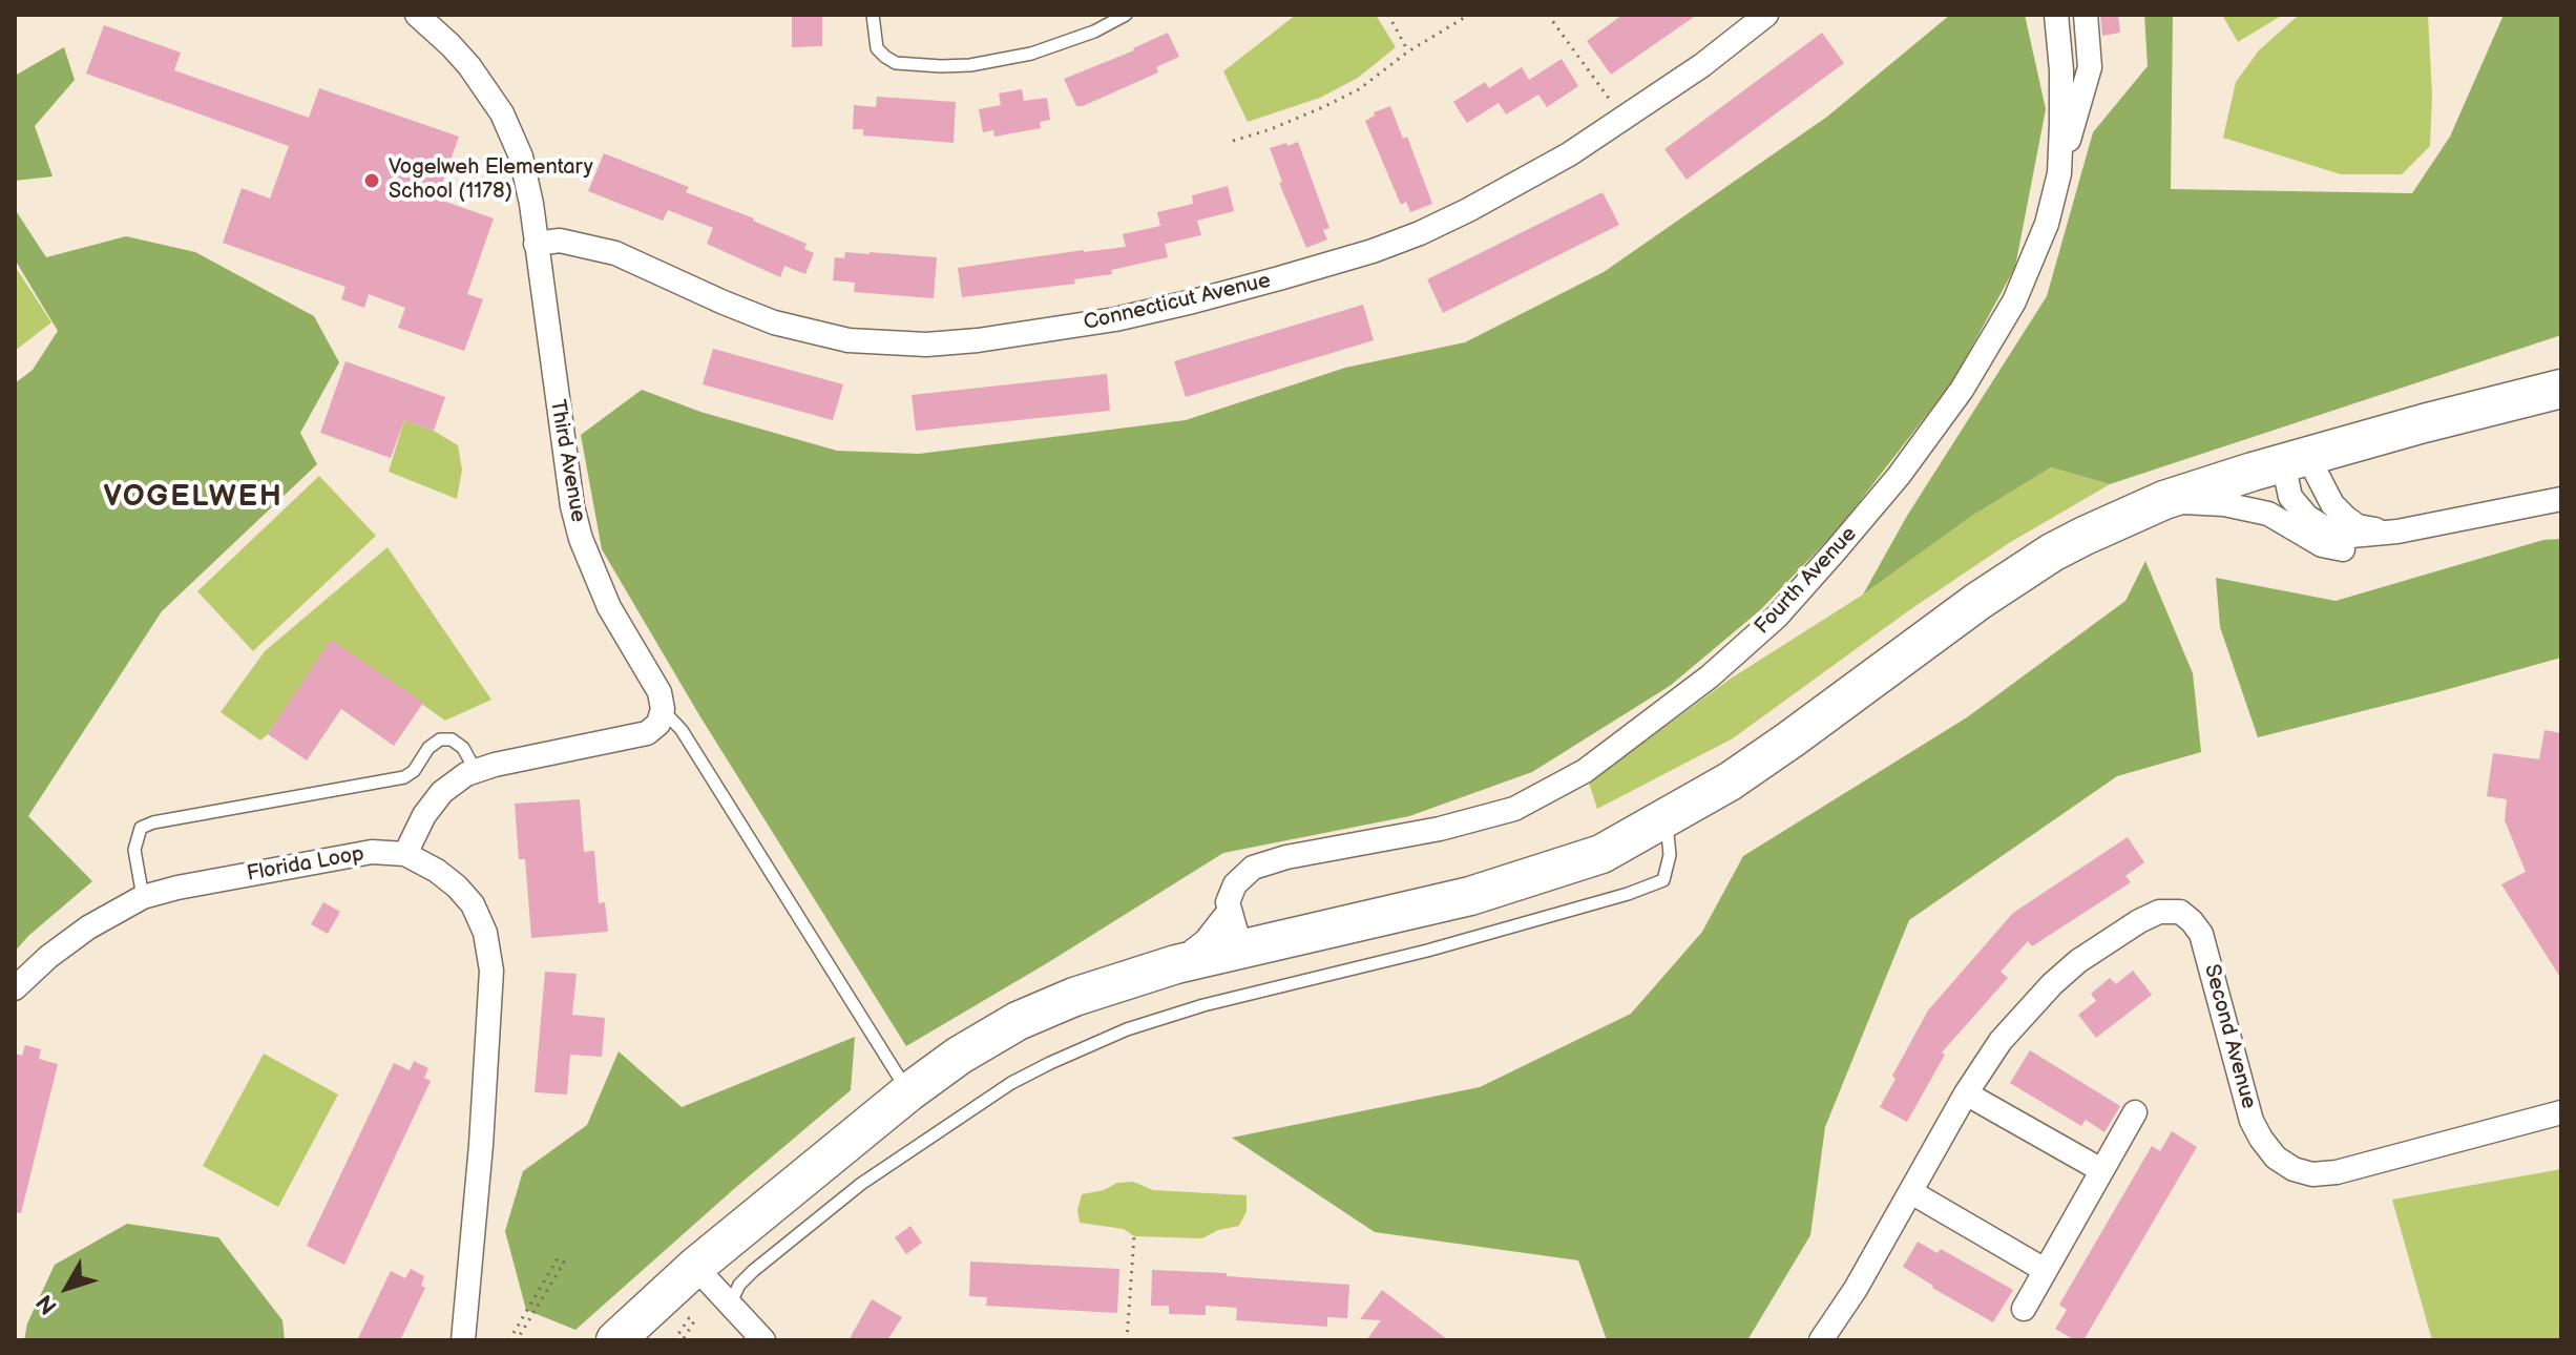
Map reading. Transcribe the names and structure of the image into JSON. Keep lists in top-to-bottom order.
{
  "streets": {
    "street": [
      "Connecticut Avenue",
      "Third Avenue",
      "Fourth Avenue",
      "Florida Loop",
      "Second Avenue"
    ]
  },
  "crossings": [
    ["Connecticut Avenue", "Third Avenue"]
  ],
  "districts": ["VOGELWEH"],
  "places": ["Vogelweh Elementary School (1178)"],
  "north": "bottom left"
}
